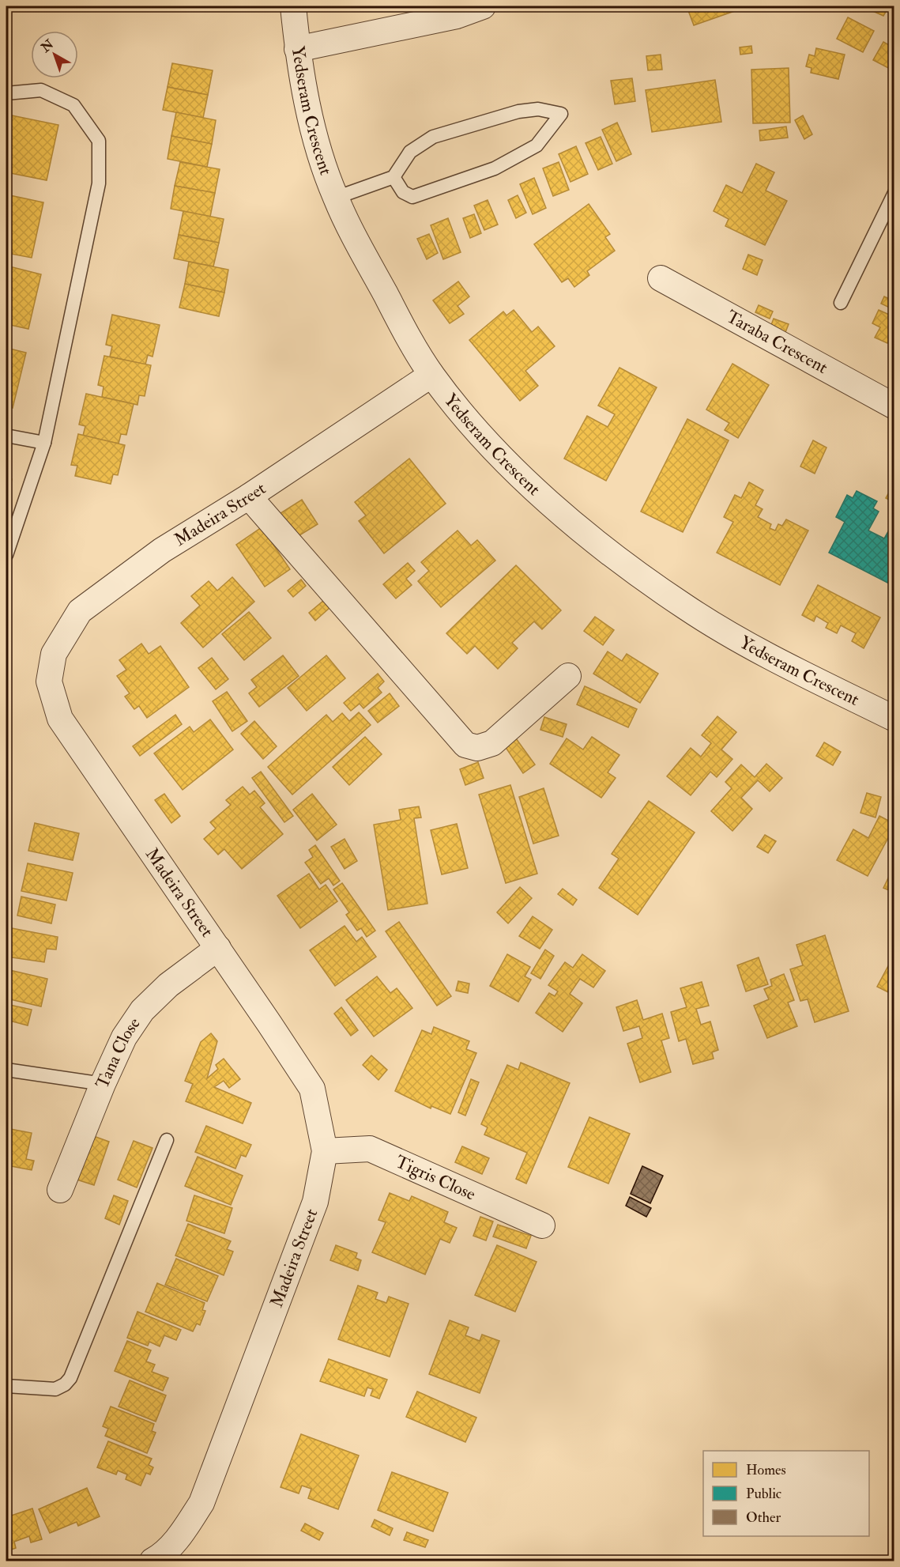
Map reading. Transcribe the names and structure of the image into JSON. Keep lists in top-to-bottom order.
{
  "streets": {
    "street": [
      "Yedseram Crescent",
      "Taraba Crescent",
      "Madeira Street",
      "Tana Close",
      "Tigris Close"
    ]
  },
  "crossings": [
    ["Yedseram Crescent", "Madeira Street"],
    ["Madeira Street", "Tana Close"],
    ["Madeira Street", "Tigris Close"]
  ],
  "legend": ["Homes", "Public", "Other"],
  "north": "top left"
}
